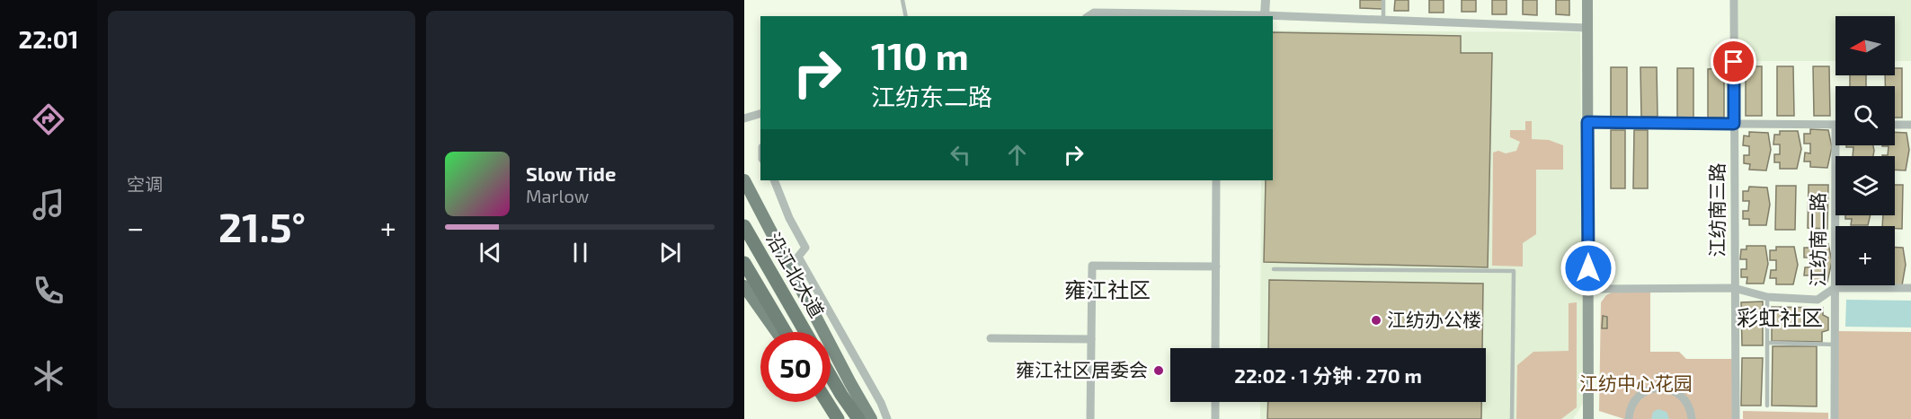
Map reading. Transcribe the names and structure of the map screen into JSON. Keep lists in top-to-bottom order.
{
  "streets": {
    "highway": ["沿江北大道"],
    "street": ["江纺南三路", "江纺南二路"]
  },
  "districts": ["雍江社区", "彩虹社区"],
  "parks": ["江纺中心花园"],
  "places": ["江纺办公楼", "雍江社区居委会"],
  "north": "left",
  "page": {
    "tabs": "22:01",
    "tile": "空调",
    "map_buttons": "+",
    "turn": ["110 m", "江纺东二路"],
    "song": ["Slow Tide", "Marlow"],
    "heat": ["−", "21.5°", "+"],
    "limit": "50",
    "trip": "22:02 · 1 分钟 · 270 m"
  }
}
